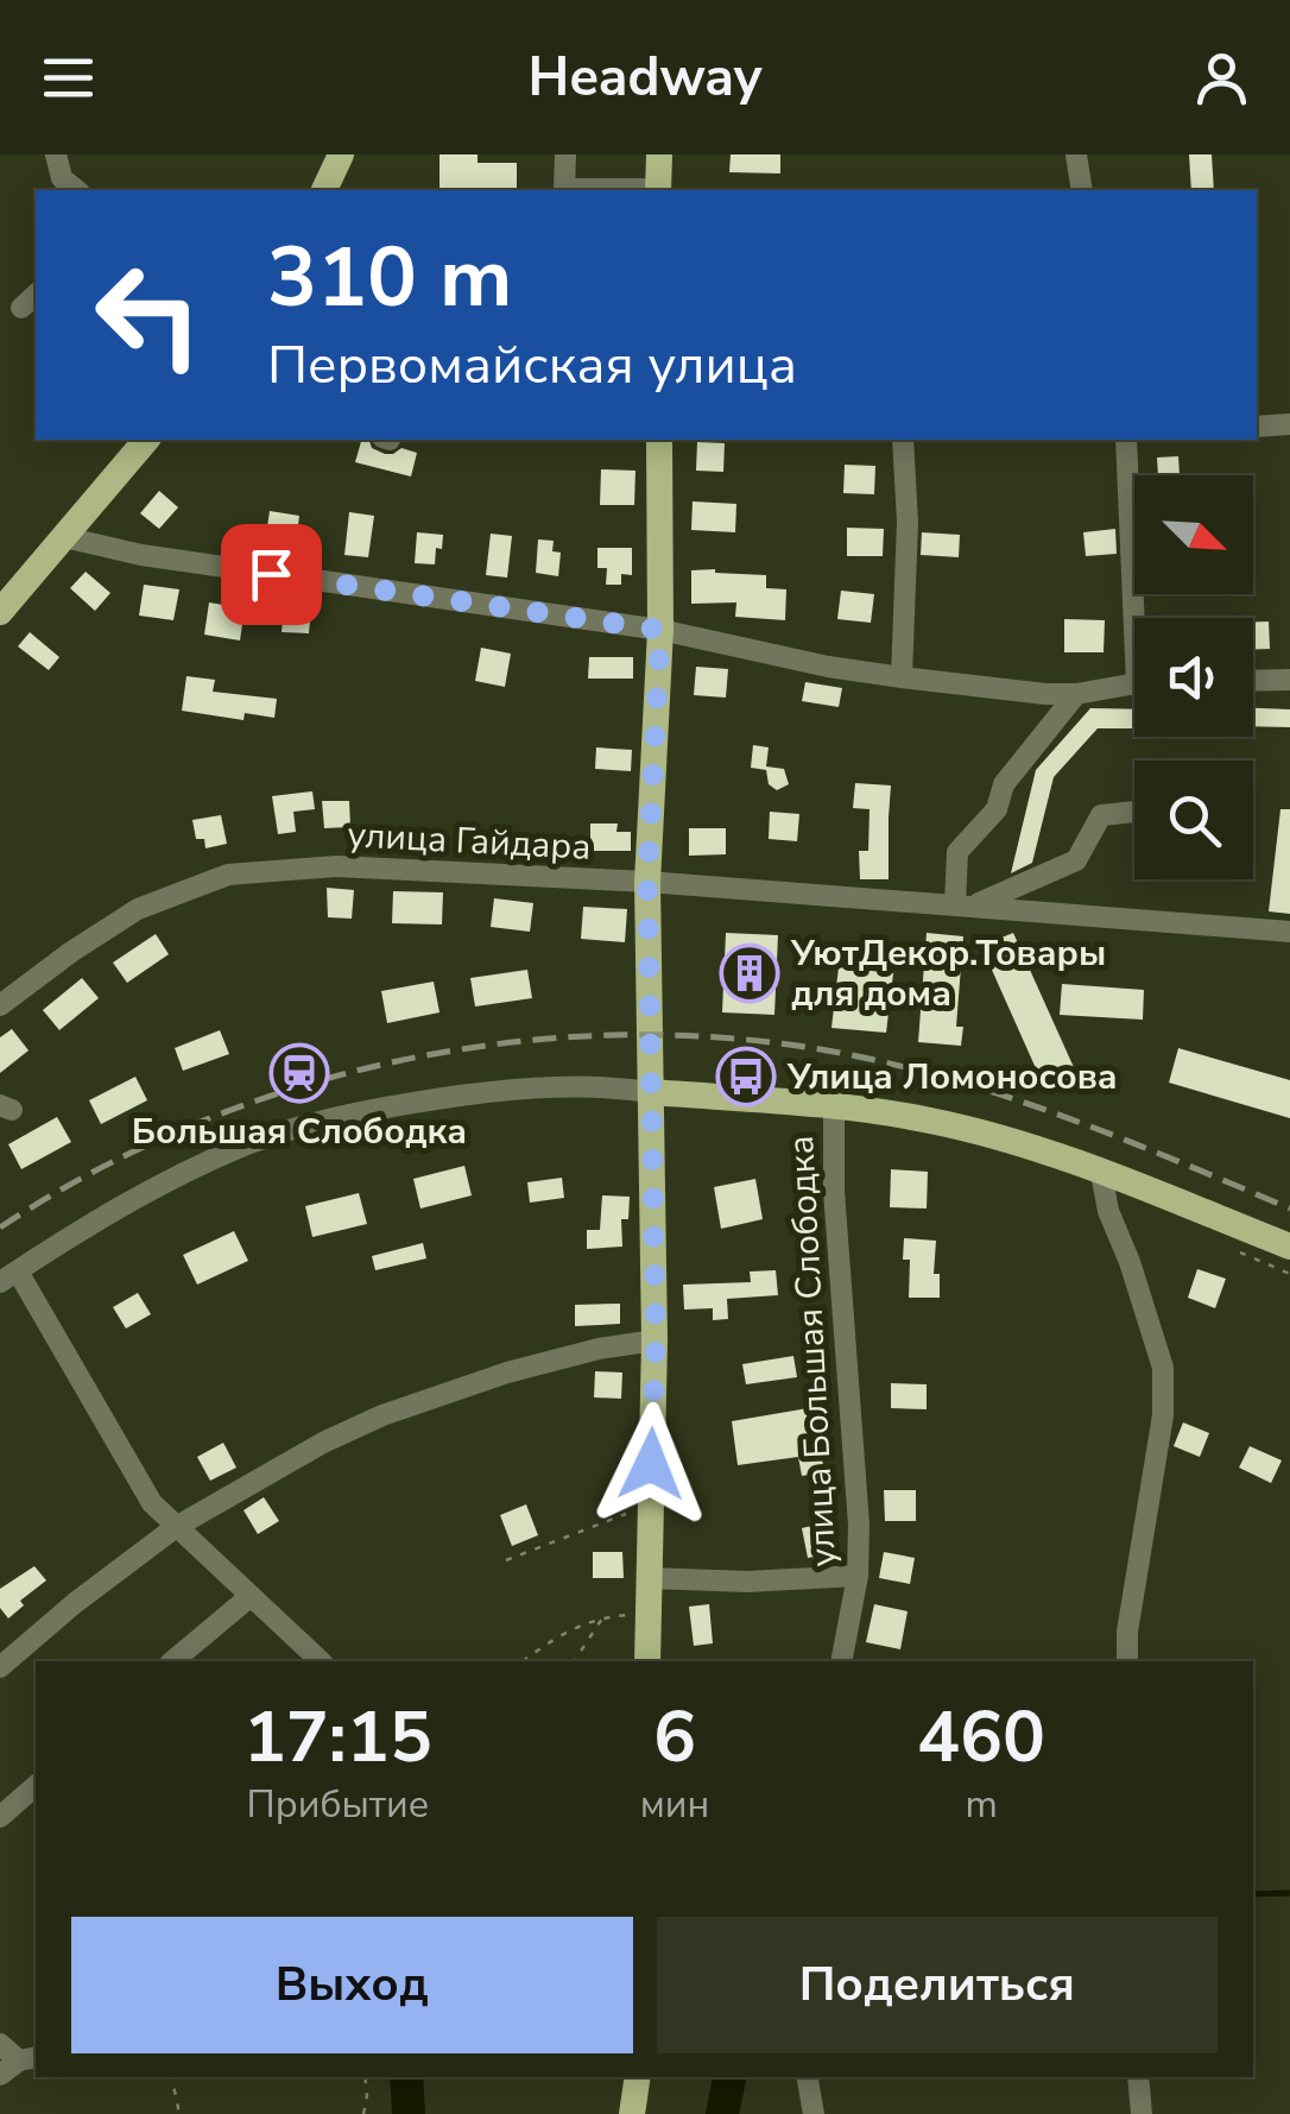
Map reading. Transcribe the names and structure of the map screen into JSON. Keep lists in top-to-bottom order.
{
  "streets": {
    "street": ["улица Гайдара", "улица Большая Слободка"]
  },
  "places": {
    "building": ["УютДекор.Товары для дома"],
    "station": ["Большая Слободка"],
    "bus stop": ["Улица Ломоносова"]
  },
  "north": "bottom right",
  "page": {
    "header": "Headway",
    "turn": ["310 m", "Первомайская улица"],
    "eta": [
      "17:15",
      "Прибытие",
      "6",
      "мин",
      "460",
      "m"
    ],
    "buttons": ["Выход", "Поделиться"]
  }
}
